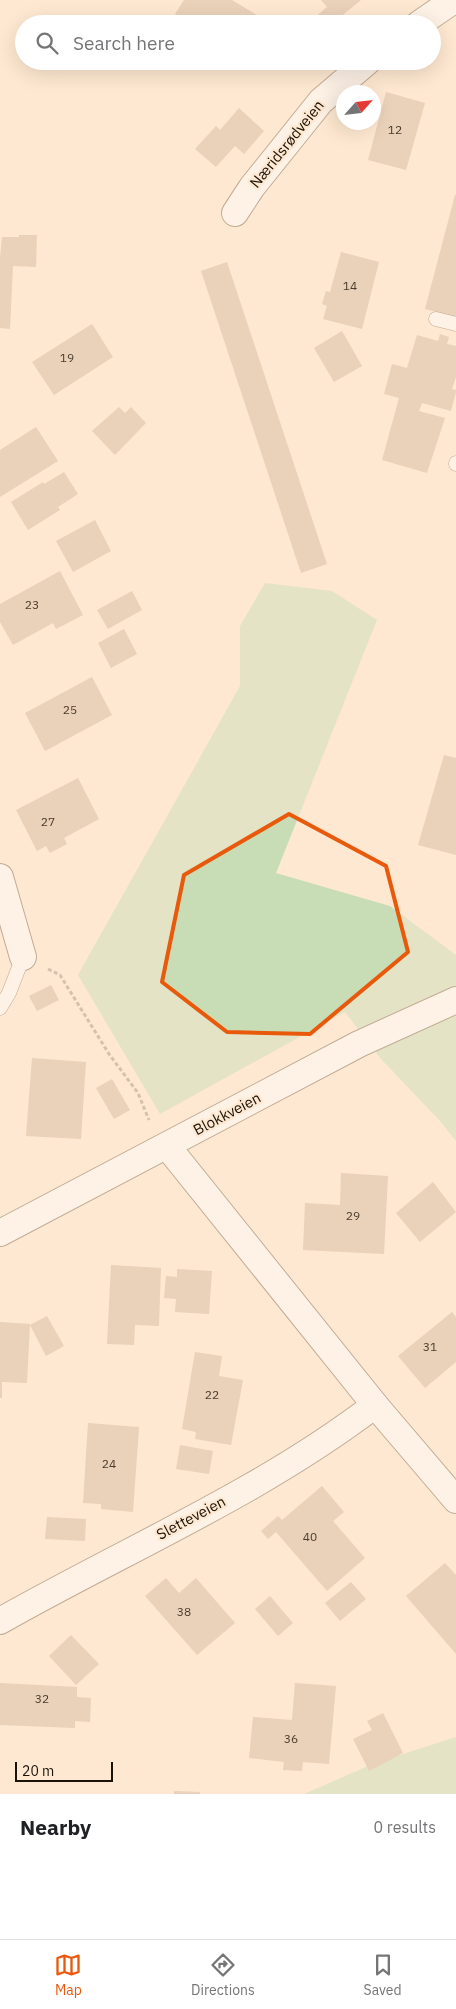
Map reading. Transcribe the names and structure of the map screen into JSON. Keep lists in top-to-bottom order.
{
  "streets": {
    "street": ["Næridsrødveien", "Blokkveien", "Sletteveien"]
  },
  "house_numbers": [
    "12",
    "14",
    "19",
    "23",
    "25",
    "27",
    "29",
    "31",
    "22",
    "24",
    "40",
    "38",
    "32",
    "36"
  ],
  "scale_bar": "20 m",
  "north": "top right",
  "page": {
    "search": "Search here",
    "scale": "20 m",
    "heading": ["Nearby", "0 results"],
    "nav": ["Map", "Directions", "Saved"]
  }
}
